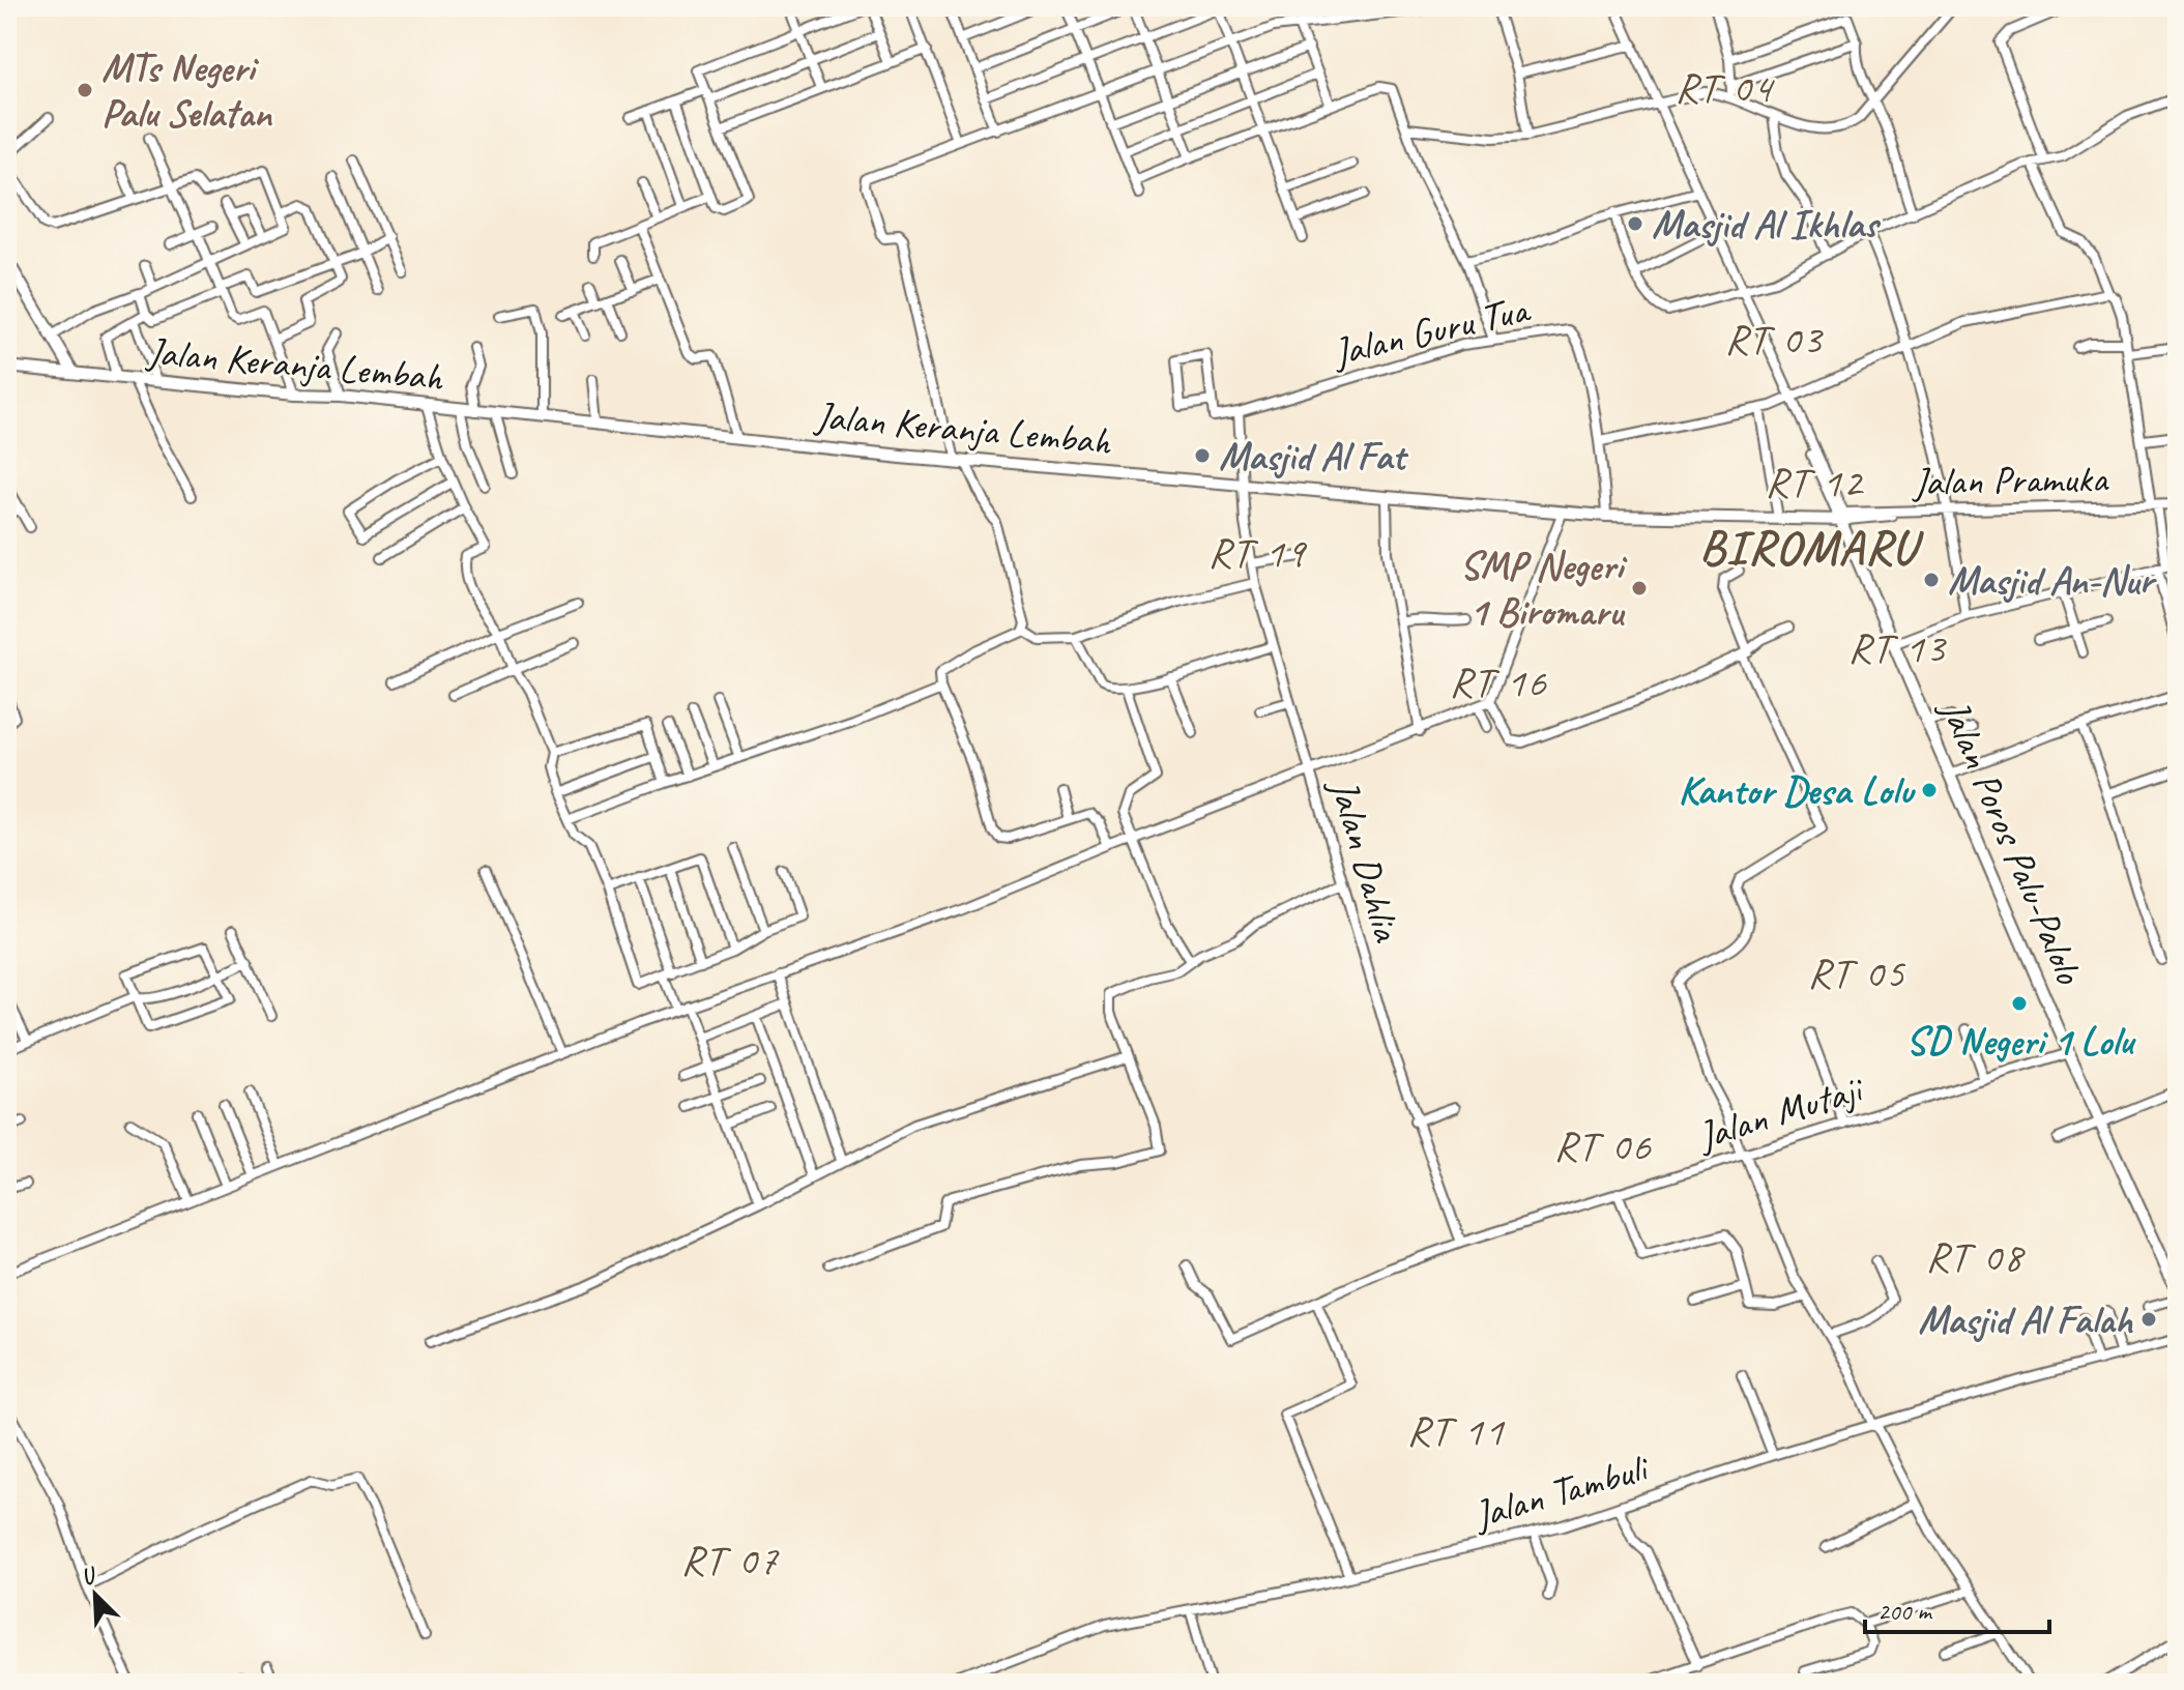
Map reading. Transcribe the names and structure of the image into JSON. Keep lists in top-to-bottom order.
{
  "streets": {
    "main road": ["Jalan Keranja Lembah", "Jalan Poros Palu-Palolo"],
    "street": [
      "Jalan Guru Tua",
      "Jalan Pramuka",
      "Jalan Dahlia",
      "Jalan Mutaji",
      "Jalan Tambuli"
    ]
  },
  "crossings": [
    ["Jalan Guru Tua", "Jalan Keranja Lembah"],
    ["Jalan Keranja Lembah", "Jalan Pramuka"],
    ["Jalan Keranja Lembah", "Jalan Poros Palu-Palolo"],
    ["Jalan Keranja Lembah", "Jalan Dahlia"],
    ["Jalan Pramuka", "Jalan Poros Palu-Palolo"],
    ["Jalan Poros Palu-Palolo", "Jalan Mutaji"],
    ["Jalan Dahlia", "Jalan Mutaji"]
  ],
  "districts": [
    "RT 04",
    "RT 03",
    "RT 12",
    "BIROMARU",
    "RT 19",
    "RT 13",
    "RT 16",
    "RT 05",
    "RT 06",
    "RT 08",
    "RT 11",
    "RT 07"
  ],
  "places": [
    "MTs Negeri Palu Selatan",
    "Masjid Al Ikhlas",
    "Masjid Al Fat",
    "Masjid An-Nur",
    "SMP Negeri 1 Biromaru",
    "Kantor Desa Lolu",
    "SD Negeri 1 Lolu",
    "Masjid Al Falah"
  ],
  "scale_bar": "200 m",
  "north": "top left"
}
